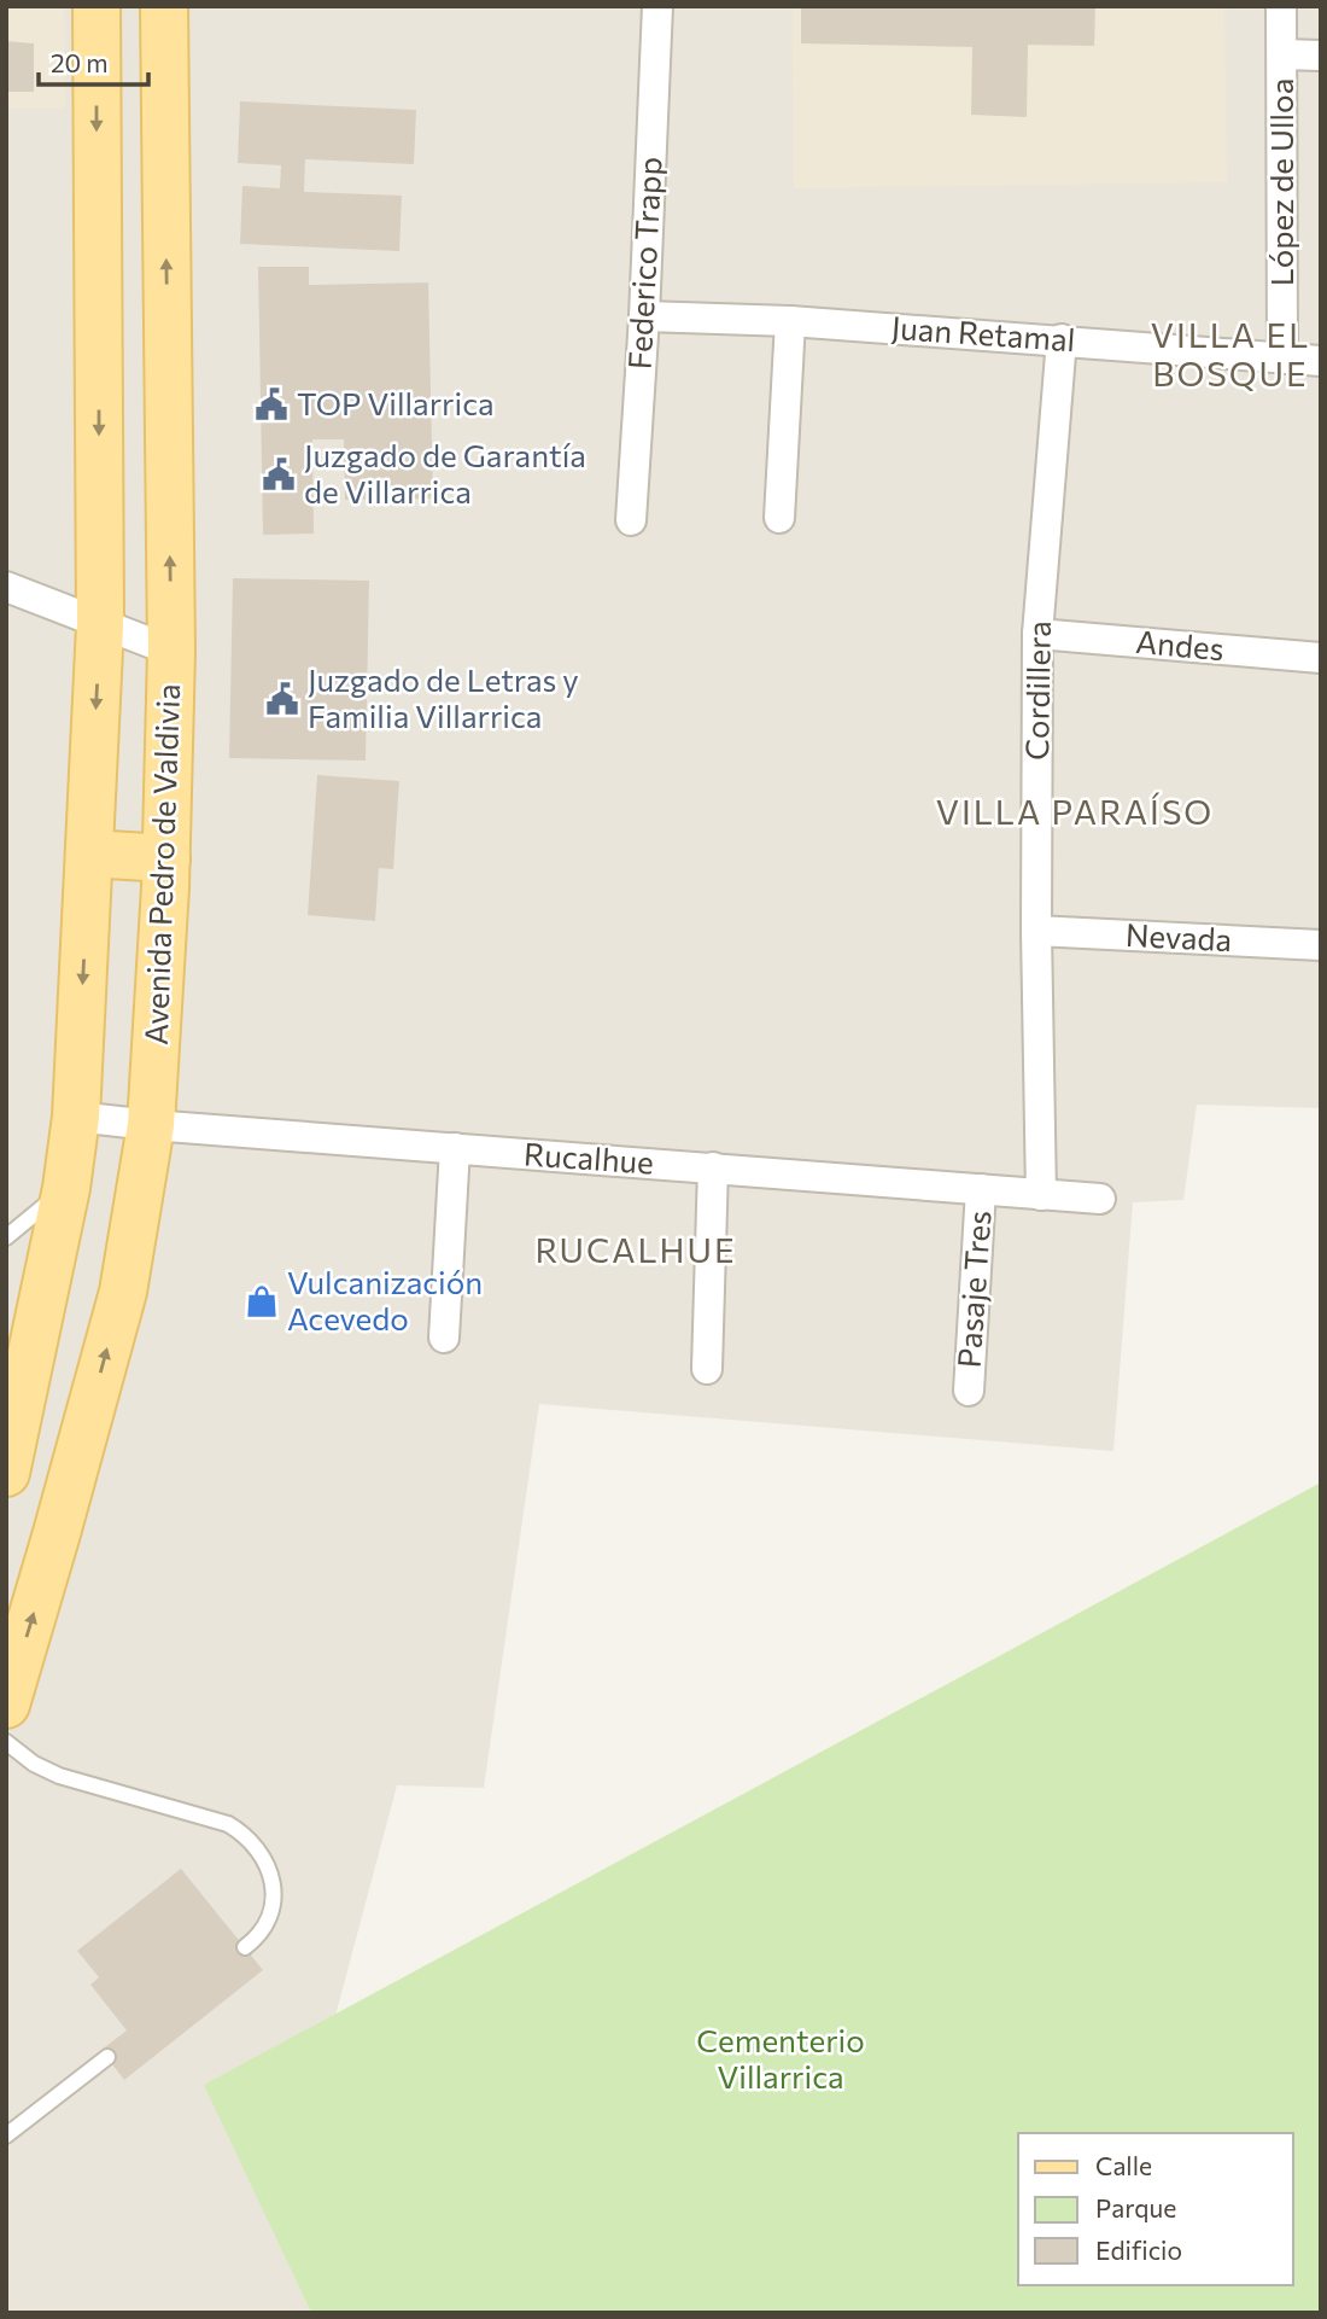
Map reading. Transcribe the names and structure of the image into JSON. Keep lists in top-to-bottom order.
{
  "streets": {
    "main road": ["Avenida Pedro de Valdivia"],
    "street": [
      "López de Ulloa",
      "Federico Trapp",
      "Juan Retamal",
      "Andes",
      "Cordillera",
      "Nevada",
      "Rucalhue",
      "Pasaje Tres"
    ]
  },
  "crossings": [
    ["López de Ulloa", "Juan Retamal"],
    ["Federico Trapp", "Juan Retamal"],
    ["Juan Retamal", "Cordillera"],
    ["Andes", "Cordillera"],
    ["Cordillera", "Nevada"],
    ["Cordillera", "Rucalhue"],
    ["Avenida Pedro de Valdivia", "Rucalhue"],
    ["Rucalhue", "Pasaje Tres"]
  ],
  "districts": ["VILLA EL BOSQUE", "VILLA PARAÍSO", "RUCALHUE"],
  "parks": ["Cementerio Villarrica"],
  "places": {
    "public building": ["TOP Villarrica", "Juzgado de Garantía de Villarrica", "Juzgado de Letras y Familia Villarrica"],
    "shop": ["Vulcanización Acevedo"]
  },
  "legend": ["Calle", "Parque", "Edificio"],
  "scale_bar": "20 m"
}
